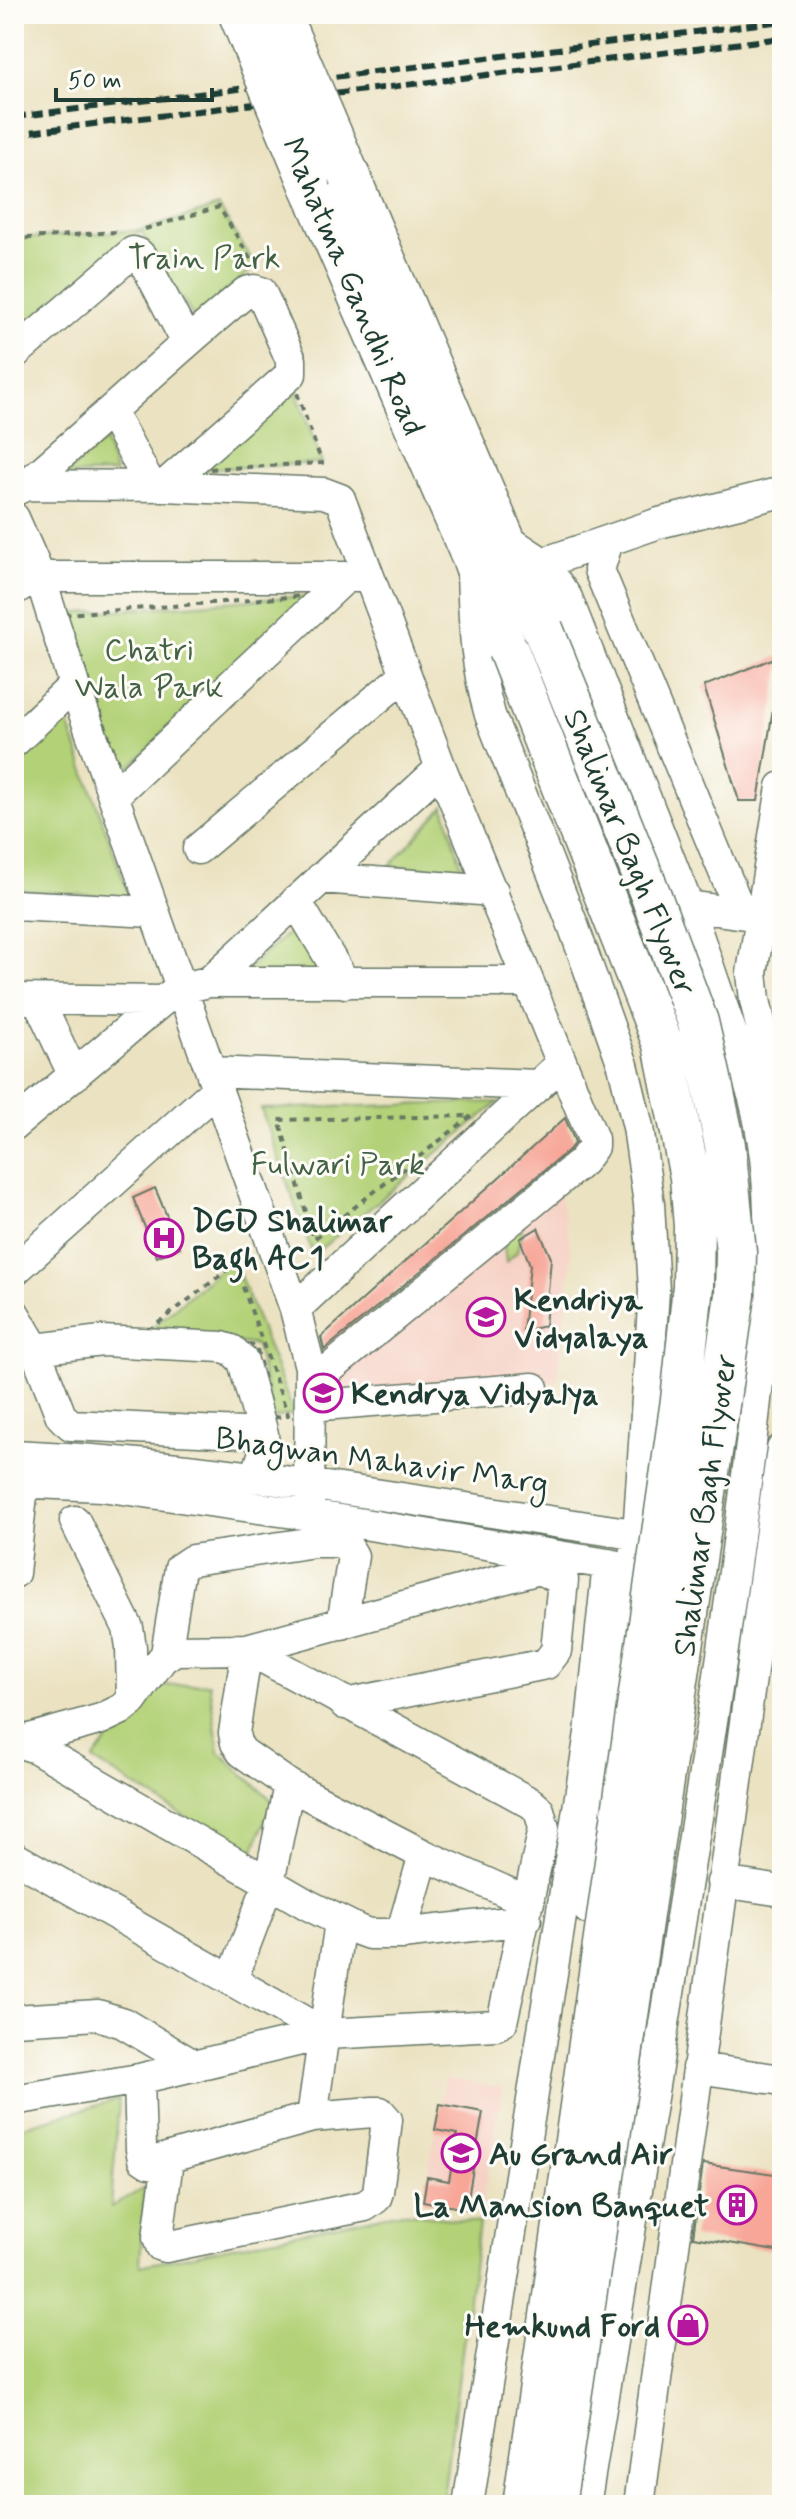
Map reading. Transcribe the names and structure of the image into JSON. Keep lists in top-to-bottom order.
{
  "streets": {
    "main road": ["Mahatma Gandhi Road", "Shalimar Bagh Flyover"],
    "street": ["Bhagwan Mahavir Marg"]
  },
  "crossings": [
    ["Mahatma Gandhi Road", "Shalimar Bagh Flyover"]
  ],
  "parks": ["Train Park", "Chatri Wala Park", "Fulwari Park"],
  "places": {
    "hospital": ["DGD Shalimar Bagh AC1"],
    "school or university": ["Kendriya Vidyalaya", "Kendrya Vidyalya", "Au Grand Air"],
    "building": ["La Mansion Banquet"],
    "shop": ["Hemkund Ford"]
  },
  "scale_bar": "50 m"
}
